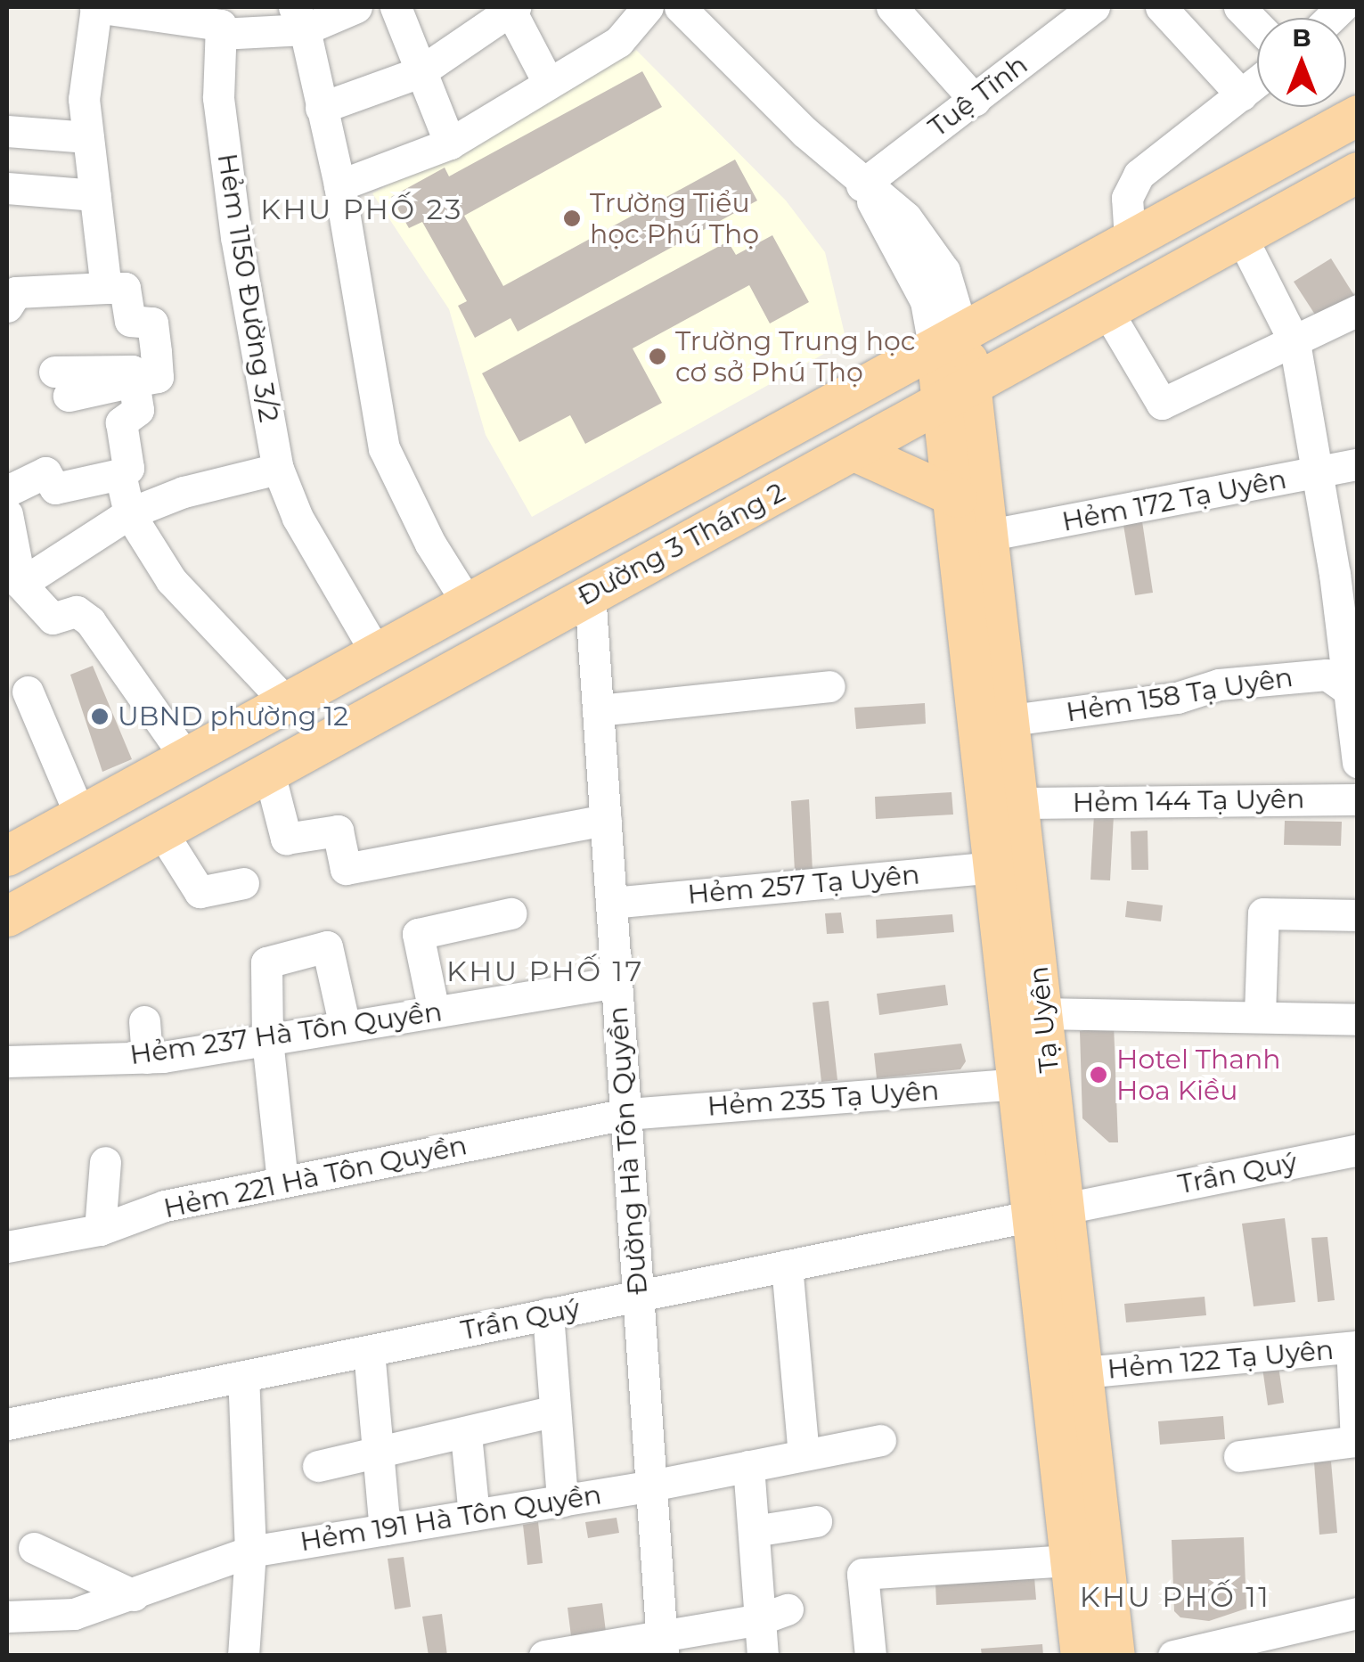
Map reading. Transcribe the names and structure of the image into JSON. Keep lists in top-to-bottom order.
{
  "streets": {
    "main road": ["Đường 3 Tháng 2", "Tạ Uyên"],
    "street": [
      "Tuệ Tĩnh",
      "Hẻm 1150 Đường 3/2",
      "Hẻm 172 Tạ Uyên",
      "Hẻm 158 Tạ Uyên",
      "Hẻm 144 Tạ Uyên",
      "Hẻm 257 Tạ Uyên",
      "Hẻm 237 Hà Tôn Quyền",
      "Hẻm 235 Tạ Uyên",
      "Đường Hà Tôn Quyền",
      "Trần Quý",
      "Hẻm 221 Hà Tôn Quyền",
      "Hẻm 122 Tạ Uyên",
      "Hẻm 191 Hà Tôn Quyền"
    ]
  },
  "crossings": [
    ["Hẻm 1150 Đường 3/2", "Đường 3 Tháng 2"],
    ["Hẻm 172 Tạ Uyên", "Tạ Uyên"],
    ["Đường 3 Tháng 2", "Tạ Uyên"],
    ["Đường 3 Tháng 2", "Đường Hà Tôn Quyền"],
    ["Hẻm 158 Tạ Uyên", "Tạ Uyên"],
    ["Hẻm 144 Tạ Uyên", "Tạ Uyên"],
    ["Hẻm 257 Tạ Uyên", "Tạ Uyên"],
    ["Hẻm 257 Tạ Uyên", "Đường Hà Tôn Quyền"],
    ["Tạ Uyên", "Hẻm 235 Tạ Uyên"],
    ["Tạ Uyên", "Trần Quý"],
    ["Tạ Uyên", "Hẻm 122 Tạ Uyên"],
    ["Hẻm 237 Hà Tôn Quyền", "Đường Hà Tôn Quyền"],
    ["Hẻm 235 Tạ Uyên", "Đường Hà Tôn Quyền"],
    ["Hẻm 235 Tạ Uyên", "Hẻm 221 Hà Tôn Quyền"],
    ["Đường Hà Tôn Quyền", "Trần Quý"],
    ["Đường Hà Tôn Quyền", "Hẻm 221 Hà Tôn Quyền"],
    ["Đường Hà Tôn Quyền", "Hẻm 191 Hà Tôn Quyền"]
  ],
  "districts": ["KHU PHỐ 23", "KHU PHỐ 17", "KHU PHỐ 11"],
  "places": [
    "Trường Tiểu học Phú Thọ",
    "Trường Trung học cơ sở Phú Thọ",
    "UBND phường 12",
    "Hotel Thanh Hoa Kiều"
  ],
  "north": "top"
}
